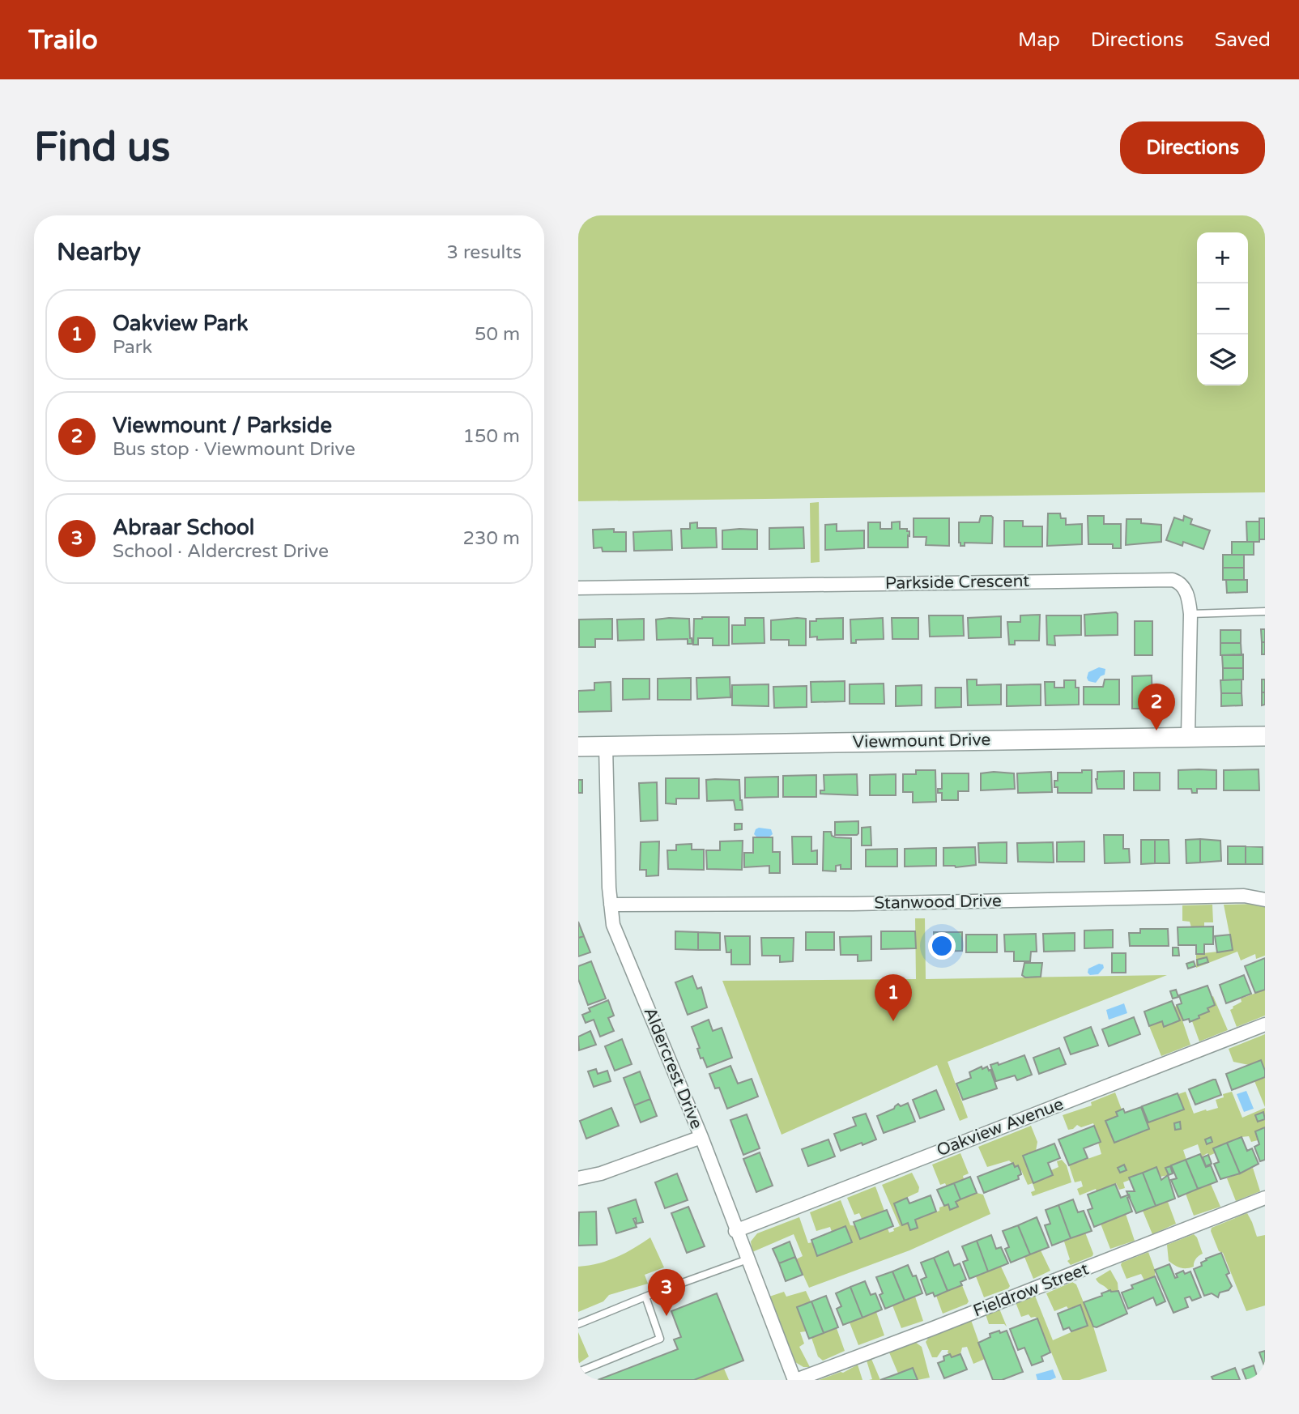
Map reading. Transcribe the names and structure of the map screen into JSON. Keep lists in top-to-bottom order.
{
  "streets": {
    "street": [
      "Parkside Crescent",
      "Viewmount Drive",
      "Stanwood Drive",
      "Aldercrest Drive",
      "Oakview Avenue",
      "Fieldrow Street"
    ]
  },
  "crossings": [
    ["Parkside Crescent", "Viewmount Drive"],
    ["Viewmount Drive", "Aldercrest Drive"],
    ["Stanwood Drive", "Aldercrest Drive"],
    ["Aldercrest Drive", "Oakview Avenue"],
    ["Aldercrest Drive", "Fieldrow Street"]
  ],
  "page": {
    "header": "Trailo",
    "nav": ["Map", "Directions", "Saved"],
    "buttons": "Directions",
    "title": "Find us",
    "heading": ["Nearby", "3 results"],
    "map_buttons": ["+", "−"],
    "list": [
      {
        "mark": "1",
        "name": "Oakview Park",
        "note": "Park",
        "value": "50 m"
      },
      {
        "mark": "2",
        "name": "Viewmount / Parkside",
        "note": "Bus stop · Viewmount Drive",
        "value": "150 m"
      },
      {
        "mark": "3",
        "name": "Abraar School",
        "note": "School · Aldercrest Drive",
        "value": "230 m"
      }
    ],
    "pins": ["2", "1", "3"]
  }
}
